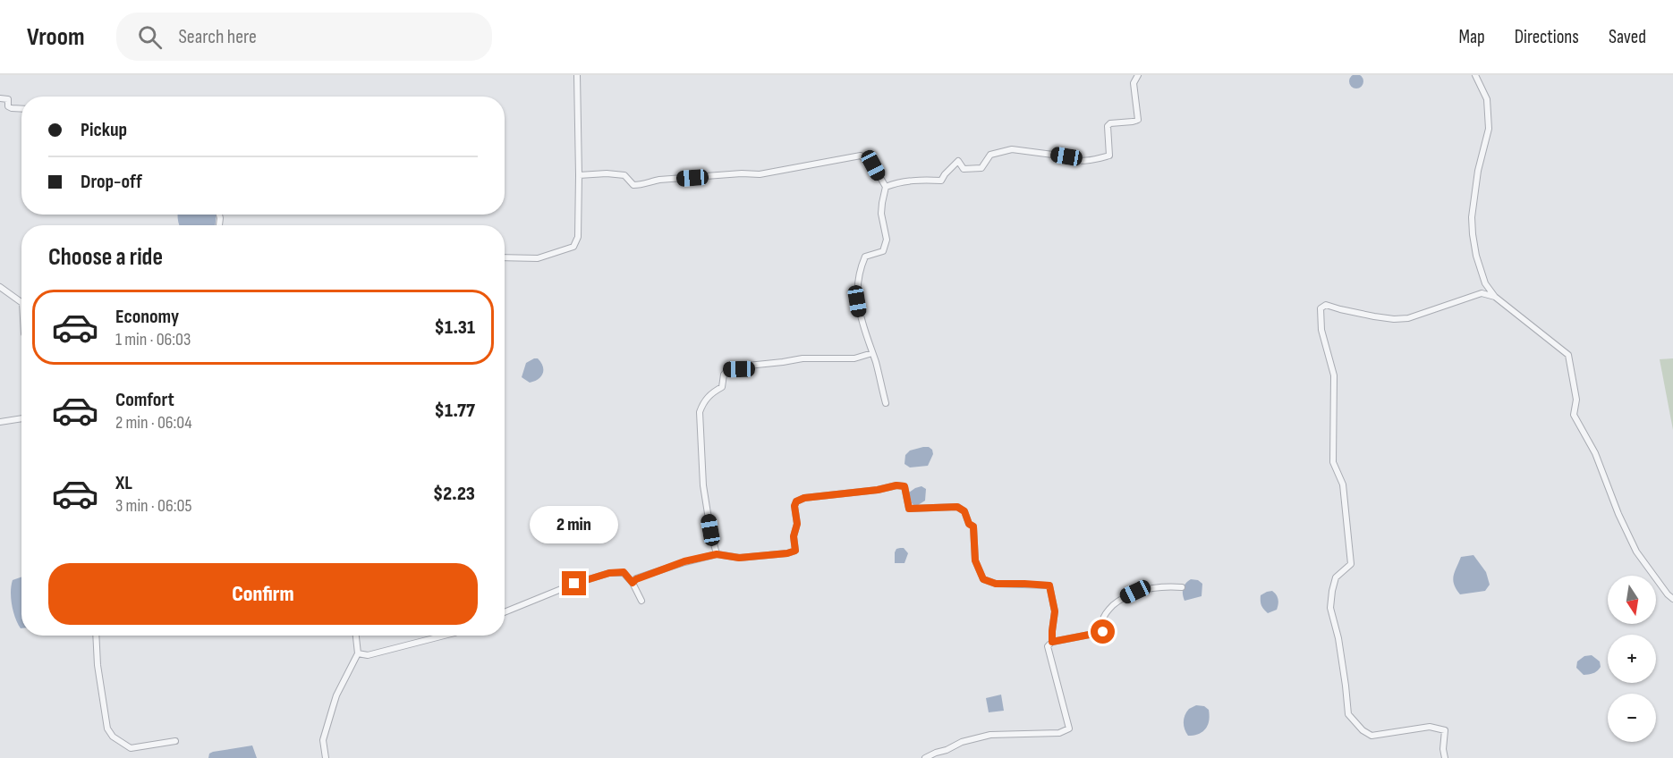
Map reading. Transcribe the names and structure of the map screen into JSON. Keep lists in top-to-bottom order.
{
  "north": "bottom",
  "page": {
    "header": "Vroom",
    "search": "Search here",
    "nav": ["Map", "Directions", "Saved"],
    "banner": ["Pickup", "Drop-off"],
    "heading": "Choose a ride",
    "list": [
      {
        "name": "Economy",
        "note": "1 min · 06:03",
        "value": "$1.31"
      },
      {
        "name": "Comfort",
        "note": "2 min · 06:04",
        "value": "$1.77"
      },
      {
        "name": "XL",
        "note": "3 min · 06:05",
        "value": "$2.23"
      }
    ],
    "bubble": "2 min",
    "buttons": "Confirm",
    "map_buttons": ["+", "−"]
  }
}
